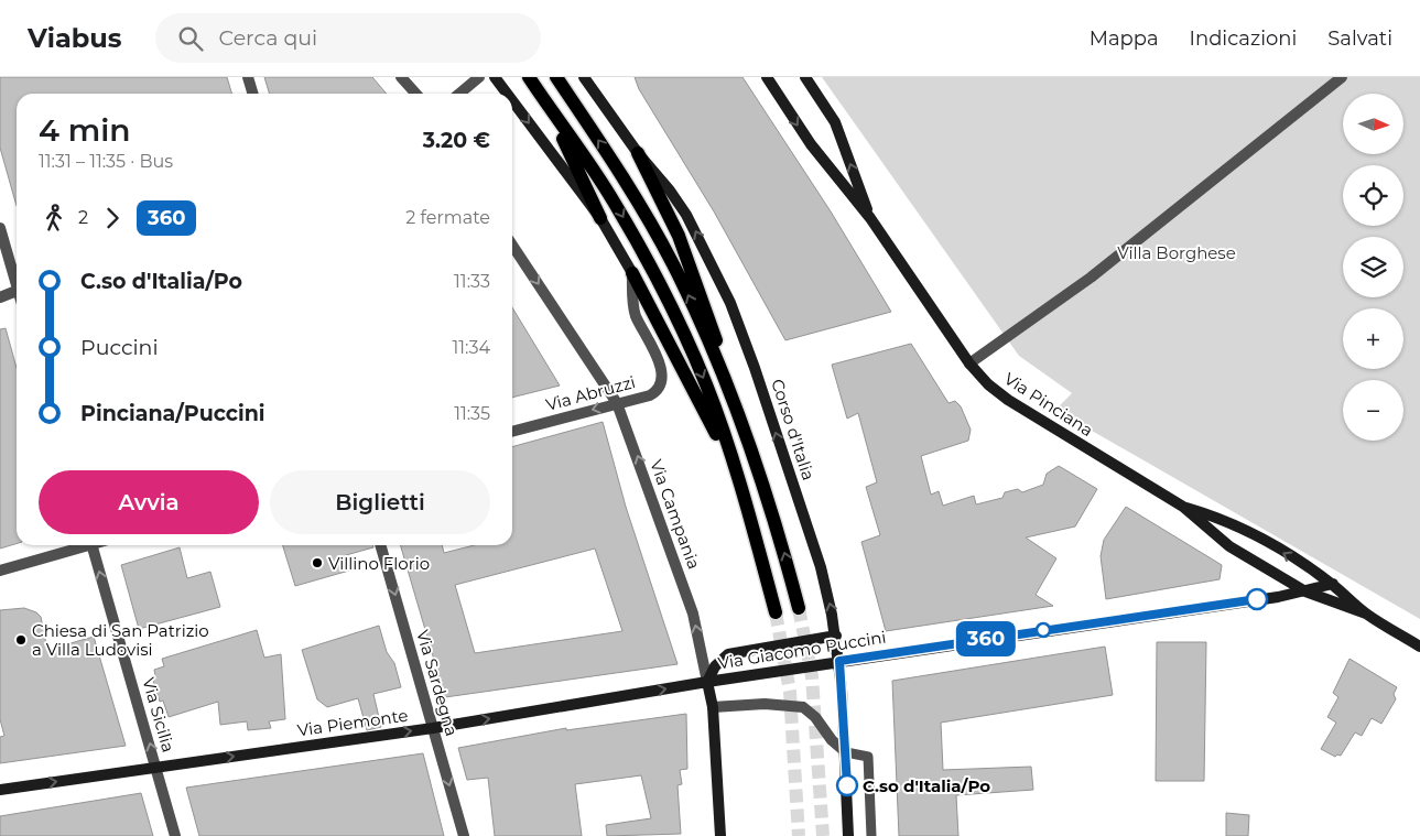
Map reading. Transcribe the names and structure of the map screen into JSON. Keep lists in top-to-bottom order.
{
  "streets": {
    "street": [
      "Via Abruzzi",
      "Via Pinciana",
      "Corso d'Italia",
      "Via Campania",
      "Via Giacomo Puccini",
      "Via Sardegna",
      "Via Sicilia",
      "Via Piemonte"
    ]
  },
  "crossings": [
    ["Via Abruzzi", "Via Campania"],
    ["Via Pinciana", "Via Giacomo Puccini"],
    ["Corso d'Italia", "Via Giacomo Puccini"],
    ["Via Campania", "Via Giacomo Puccini"],
    ["Via Campania", "Via Piemonte"],
    ["Via Giacomo Puccini", "Via Piemonte"],
    ["Via Sardegna", "Via Piemonte"],
    ["Via Sicilia", "Via Piemonte"]
  ],
  "one_way": [
    "Via Abruzzi",
    "Corso d'Italia",
    "Via Sardegna",
    "Via Sicilia",
    "Via Piemonte"
  ],
  "parks": ["Villa Borghese"],
  "places": ["Villino Florio", "Chiesa di San Patrizio a Villa Ludovisi", "C.so d'Italia/Po"],
  "lines": ["bus line 360"],
  "north": "right",
  "page": {
    "header": "Viabus",
    "search": "Cerca qui",
    "nav": ["Mappa", "Indicazioni", "Salvati"],
    "on_map": "360",
    "map_buttons": ["+", "−"],
    "heading": ["4 min", "11:31 – 11:35 · Bus", "3.20 €"],
    "legs": ["2", "360", "2 fermate"],
    "list": [
      {
        "name": "C.so d'Italia/Po",
        "value": "11:33"
      },
      {
        "name": "Puccini",
        "value": "11:34"
      },
      {
        "name": "Pinciana/Puccini",
        "value": "11:35"
      }
    ],
    "buttons": ["Avvia", "Biglietti"]
  }
}
